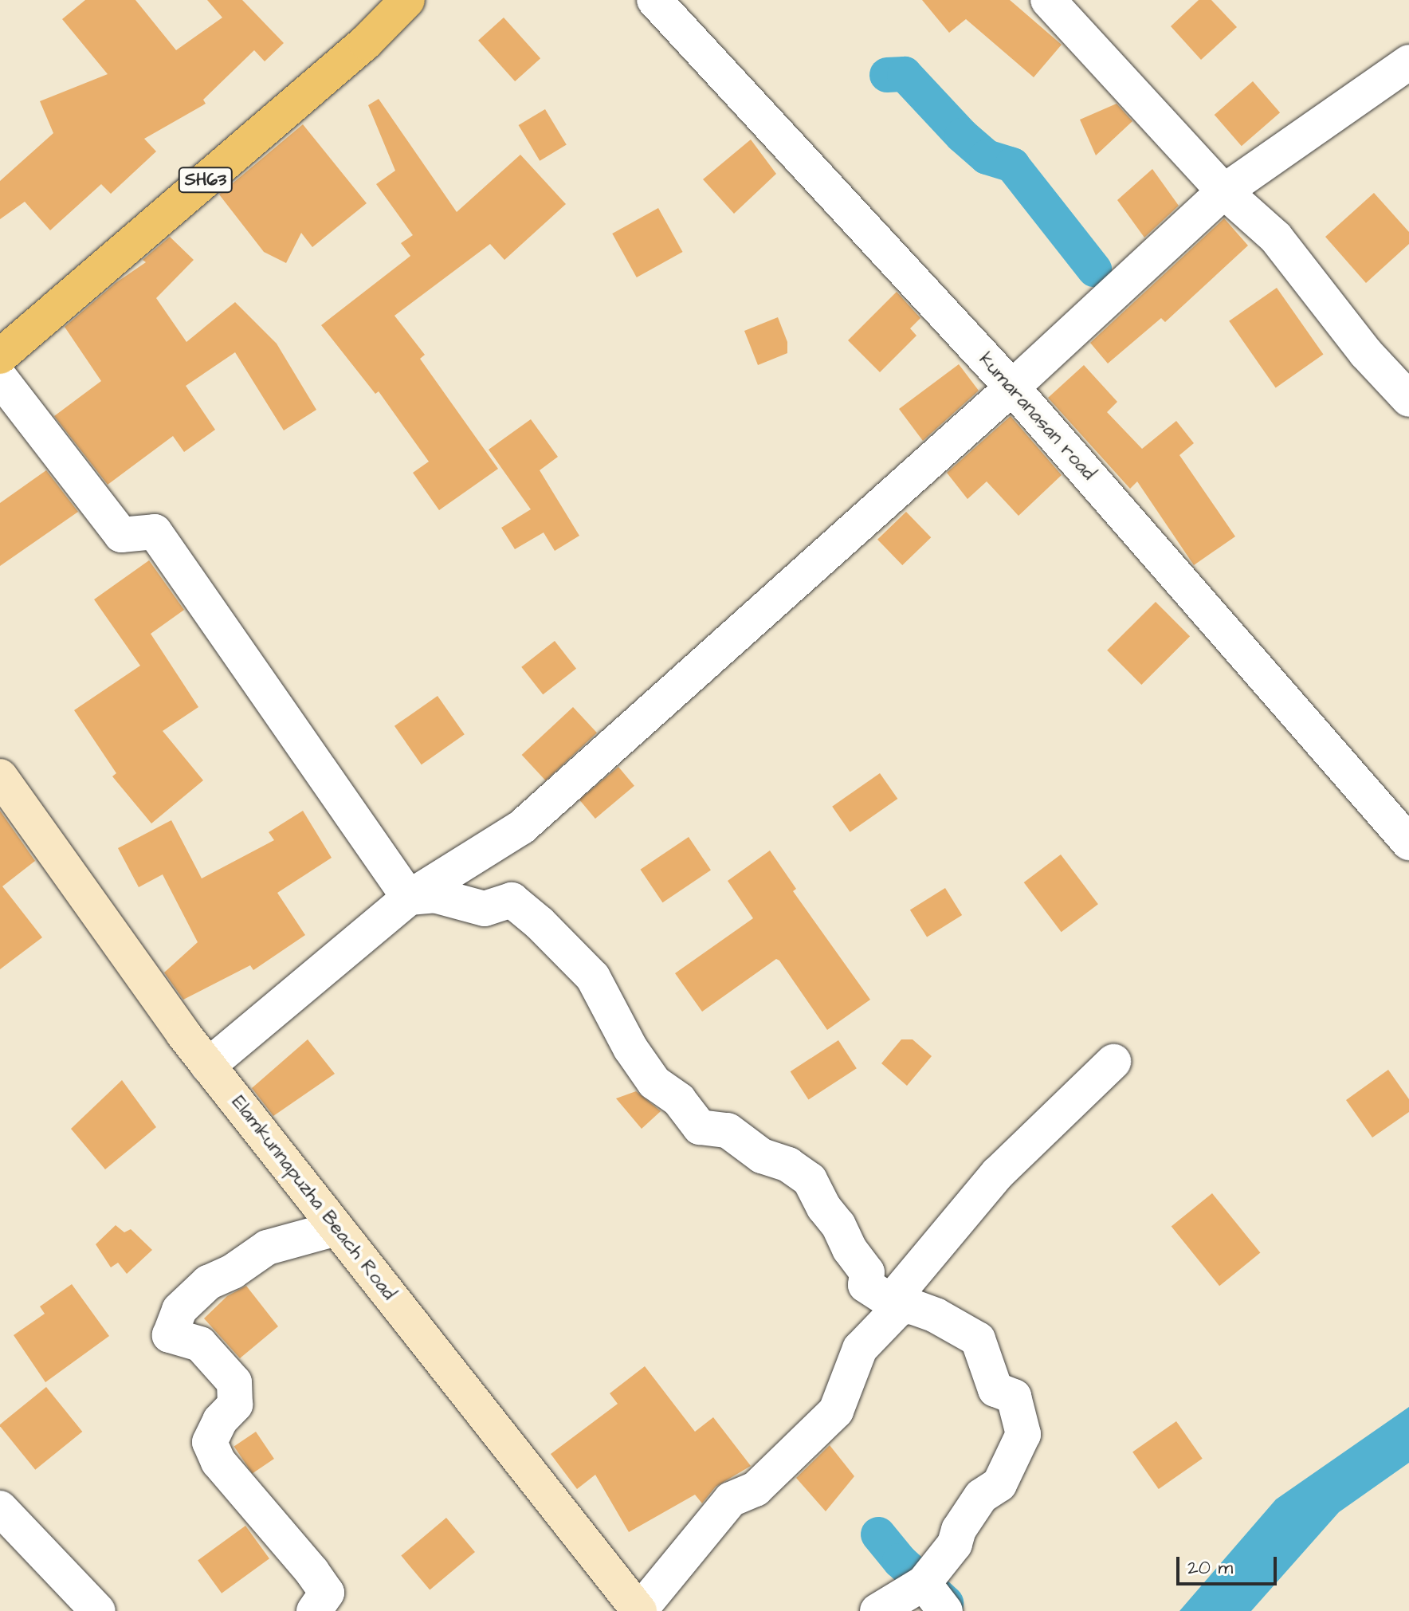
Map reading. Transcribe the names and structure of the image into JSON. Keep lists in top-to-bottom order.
{
  "streets": {
    "main road": ["SH63", "Elamkunnapuzha Beach Road"],
    "street": ["kumaranasan road"]
  },
  "scale_bar": "20 m"
}
